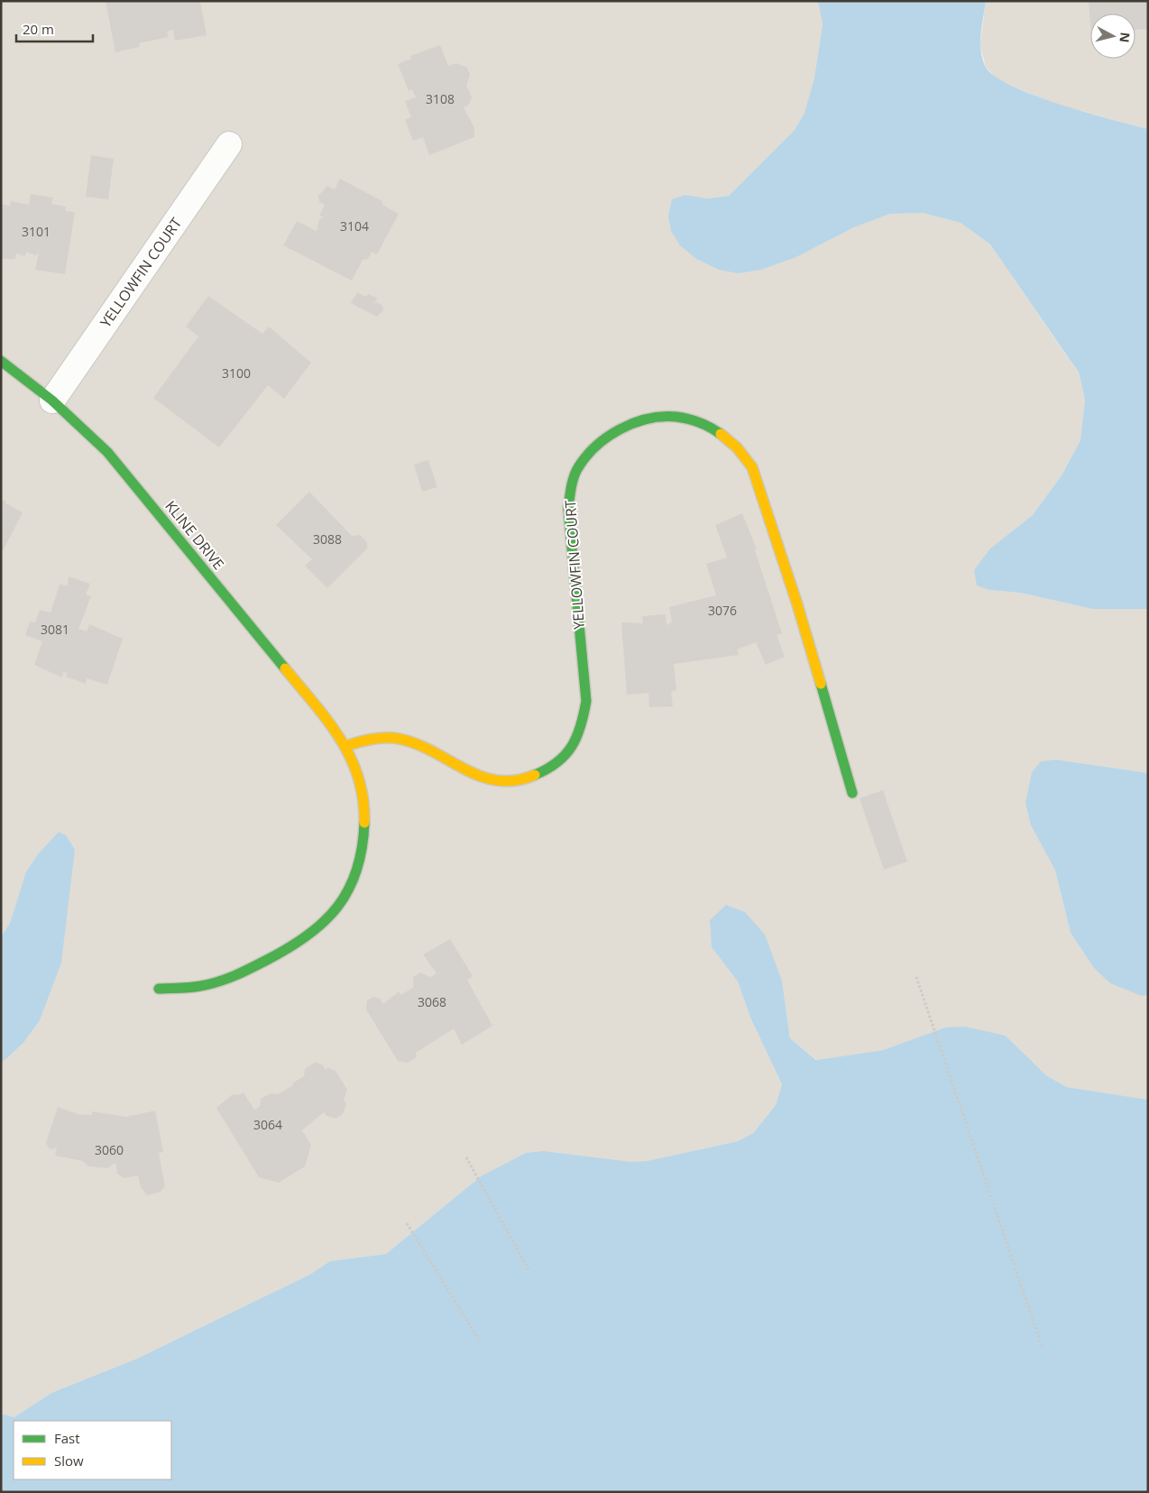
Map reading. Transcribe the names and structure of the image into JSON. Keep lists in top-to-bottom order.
{
  "streets": {
    "street": ["YELLOWFIN COURT", "KLINE DRIVE"]
  },
  "crossings": [
    ["YELLOWFIN COURT", "KLINE DRIVE"]
  ],
  "house_numbers": [
    "3108",
    "3104",
    "3101",
    "3100",
    "3088",
    "3076",
    "3081",
    "3068",
    "3064",
    "3060"
  ],
  "legend": ["Fast", "Slow"],
  "scale_bar": "20 m",
  "north": "right"
}
